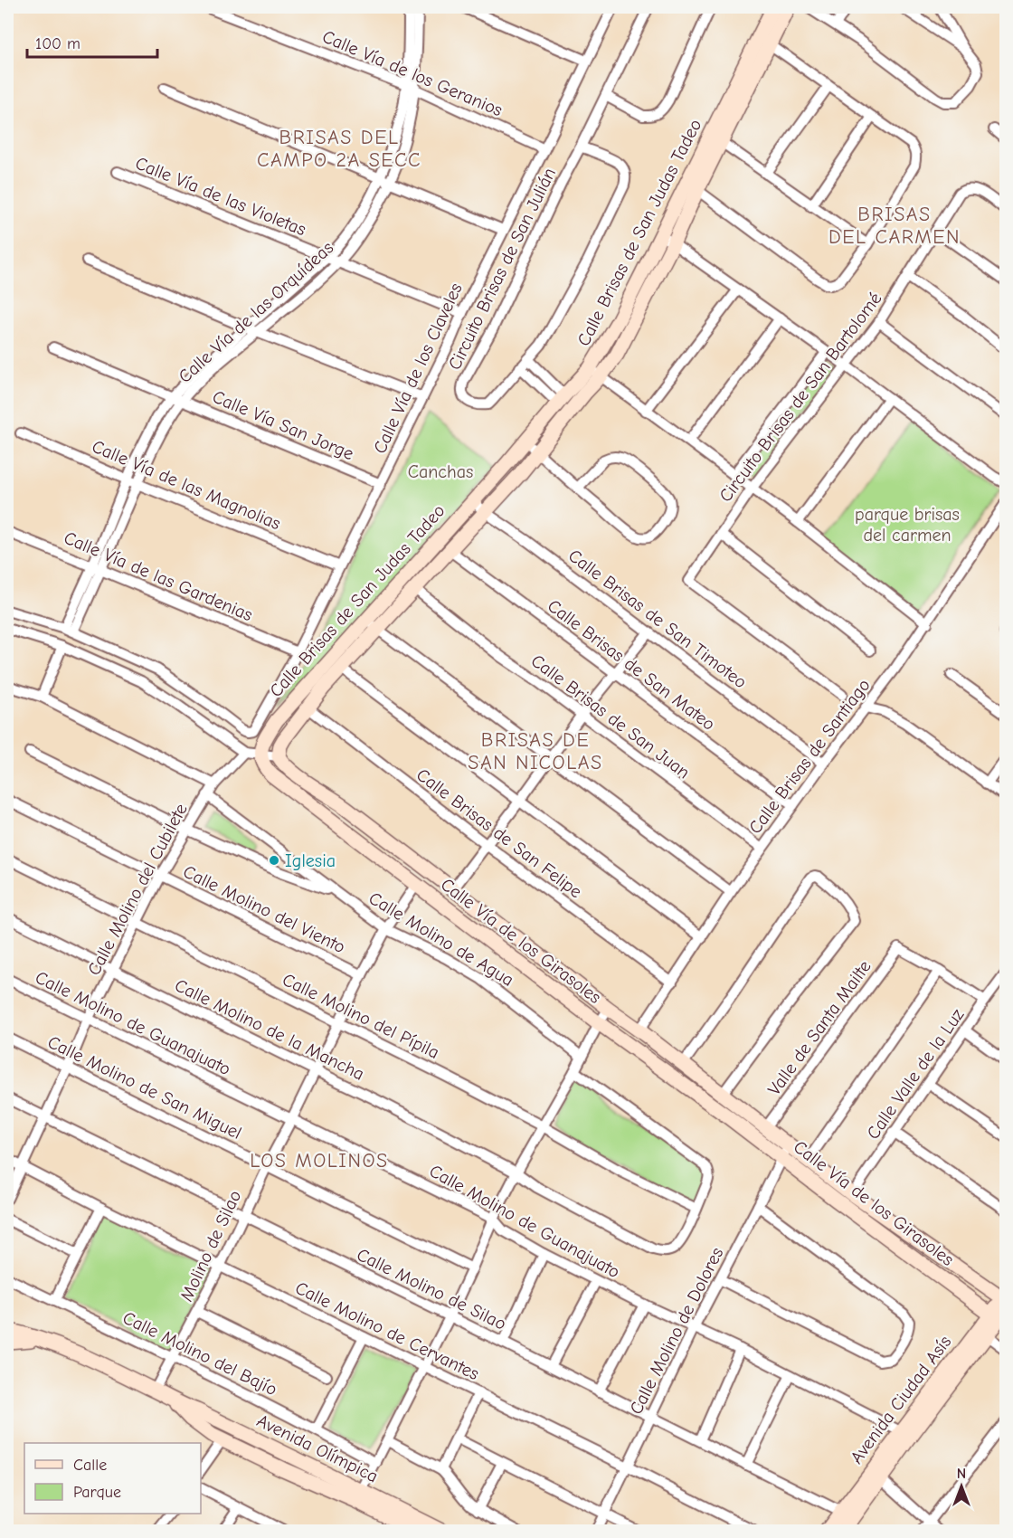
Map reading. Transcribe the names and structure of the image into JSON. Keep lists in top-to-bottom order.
{
  "streets": {
    "street": [
      "Calle Vía de los Geranios",
      "Calle Vía de las Violetas",
      "Calle Brisas de San Judas Tadeo",
      "Circuito Brisas de San Julián",
      "Calle Vía de las Orquídeas",
      "Calle Vía de los Claveles",
      "Circuito Brisas de San Bartolomé",
      "Calle Vía San Jorge",
      "Calle Vía de las Magnolias",
      "Calle Vía de las Gardenias",
      "Calle Brisas de San Timoteo",
      "Calle Brisas de San Mateo",
      "Calle Brisas de San Juan",
      "Calle Brisas de Santiago",
      "Calle Brisas de San Felipe",
      "Calle Molino del Cubilete",
      "Calle Molino del Viento",
      "Calle Molino de Agua",
      "Calle Vía de los Girasoles",
      "Calle Molino del Pípila",
      "Calle Molino de Guanajuato",
      "Valle de Santa Mailte",
      "Calle Molino de la Mancha",
      "Calle Valle de la Luz",
      "Calle Molino de San Miguel",
      "Molino de Silao",
      "Calle Molino de Silao",
      "Calle Molino de Cervantes",
      "Calle Molino de Dolores",
      "Calle Molino del Bajío",
      "Avenida Ciudad Asís",
      "Avenida Olímpica"
    ]
  },
  "crossings": [
    ["Calle Vía de los Geranios", "Calle Vía de las Orquídeas"],
    ["Calle Vía de los Geranios", "Calle Vía de los Claveles"],
    ["Calle Vía de las Violetas", "Calle Vía de las Orquídeas"],
    ["Calle Vía de las Violetas", "Calle Vía de los Claveles"],
    ["Calle Brisas de San Judas Tadeo", "Calle Brisas de San Timoteo"],
    ["Calle Brisas de San Judas Tadeo", "Calle Brisas de San Mateo"],
    ["Calle Brisas de San Judas Tadeo", "Calle Brisas de San Juan"],
    ["Calle Brisas de San Judas Tadeo", "Calle Brisas de San Felipe"],
    ["Calle Brisas de San Judas Tadeo", "Calle Vía de los Girasoles"],
    ["Calle Vía de las Orquídeas", "Calle Vía de los Claveles"],
    ["Calle Vía de las Orquídeas", "Calle Vía San Jorge"],
    ["Calle Vía de las Orquídeas", "Calle Vía de las Magnolias"],
    ["Calle Vía de las Orquídeas", "Calle Vía de las Gardenias"],
    ["Calle Vía de los Claveles", "Calle Vía San Jorge"],
    ["Calle Vía de los Claveles", "Calle Vía de las Magnolias"],
    ["Calle Vía de los Claveles", "Calle Vía de las Gardenias"],
    ["Calle Brisas de San Timoteo", "Calle Brisas de Santiago"],
    ["Calle Brisas de San Mateo", "Calle Brisas de Santiago"],
    ["Calle Brisas de San Juan", "Calle Brisas de Santiago"],
    ["Calle Brisas de Santiago", "Calle Brisas de San Felipe"],
    ["Calle Brisas de Santiago", "Calle Vía de los Girasoles"],
    ["Calle Molino del Cubilete", "Calle Molino del Viento"],
    ["Calle Molino del Cubilete", "Calle Molino de Agua"],
    ["Calle Molino del Cubilete", "Calle Molino del Pípila"],
    ["Calle Molino del Cubilete", "Calle Molino de Guanajuato"],
    ["Calle Molino del Cubilete", "Calle Molino de la Mancha"],
    ["Calle Molino del Cubilete", "Calle Molino de San Miguel"],
    ["Calle Molino del Cubilete", "Calle Molino de Silao"],
    ["Calle Molino del Cubilete", "Calle Molino de Cervantes"],
    ["Calle Molino del Viento", "Molino de Silao"],
    ["Calle Molino de Agua", "Molino de Silao"],
    ["Calle Vía de los Girasoles", "Valle de Santa Mailte"],
    ["Calle Vía de los Girasoles", "Calle Valle de la Luz"],
    ["Calle Vía de los Girasoles", "Molino de Silao"],
    ["Calle Vía de los Girasoles", "Calle Molino de Dolores"],
    ["Calle Vía de los Girasoles", "Avenida Ciudad Asís"],
    ["Calle Molino del Pípila", "Calle Molino de la Mancha"],
    ["Calle Molino del Pípila", "Molino de Silao"],
    ["Calle Molino de Guanajuato", "Molino de Silao"],
    ["Calle Molino de Guanajuato", "Calle Molino de Dolores"],
    ["Calle Molino de Guanajuato", "Avenida Ciudad Asís"],
    ["Calle Molino de la Mancha", "Molino de Silao"],
    ["Calle Molino de San Miguel", "Molino de Silao"],
    ["Molino de Silao", "Calle Molino de Silao"],
    ["Molino de Silao", "Calle Molino de Cervantes"],
    ["Molino de Silao", "Calle Molino del Bajío"],
    ["Molino de Silao", "Avenida Olímpica"],
    ["Calle Molino de Silao", "Calle Molino de Dolores"],
    ["Calle Molino de Silao", "Avenida Ciudad Asís"],
    ["Calle Molino de Cervantes", "Calle Molino de Dolores"]
  ],
  "districts": [
    "BRISAS DEL CAMPO 2A SECC",
    "BRISAS DEL CARMEN",
    "BRISAS DE SAN NICOLAS",
    "LOS MOLINOS"
  ],
  "parks": ["Canchas", "parque brisas del carmen"],
  "places": ["Iglesia"],
  "legend": ["Calle", "Parque"],
  "scale_bar": "100 m",
  "north": "top"
}
